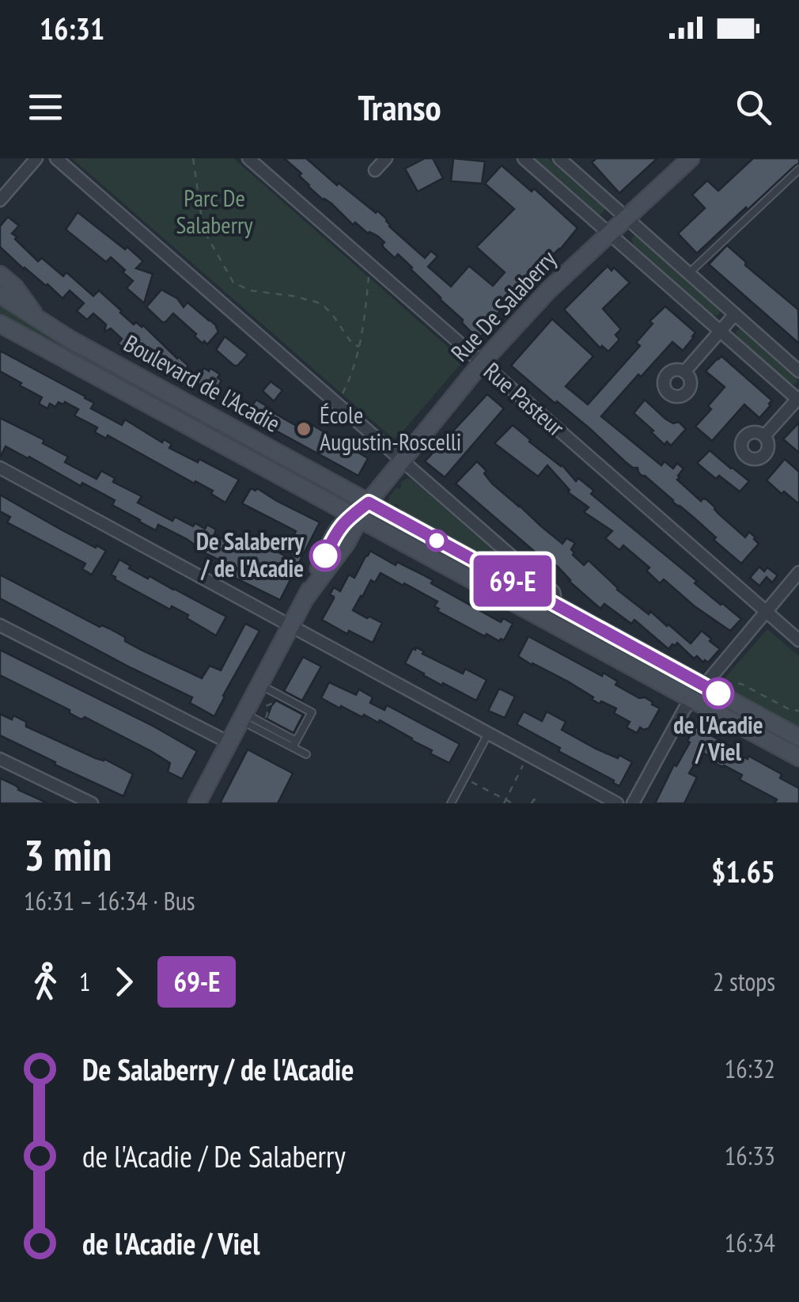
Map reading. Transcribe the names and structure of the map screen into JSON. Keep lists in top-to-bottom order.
{
  "streets": {
    "main road": ["Rue De Salaberry", "Boulevard de l'Acadie"],
    "street": ["Rue Pasteur"]
  },
  "crossings": [
    ["Rue De Salaberry", "Boulevard de l'Acadie"],
    ["Rue De Salaberry", "Rue Pasteur"]
  ],
  "parks": ["Parc De Salaberry"],
  "places": ["École Augustin-Roscelli", "De Salaberry / de l'Acadie", "de l'Acadie / Viel"],
  "lines": ["bus line 69-E"],
  "page": {
    "status": "16:31",
    "header": "Transo",
    "on_map": "69-E",
    "heading": ["3 min", "16:31 – 16:34 · Bus", "$1.65"],
    "legs": ["1", "69-E", "2 stops"],
    "list": [
      {
        "name": "De Salaberry / de l'Acadie",
        "value": "16:32"
      },
      {
        "name": "de l'Acadie / De Salaberry",
        "value": "16:33"
      },
      {
        "name": "de l'Acadie / Viel",
        "value": "16:34"
      }
    ]
  }
}
